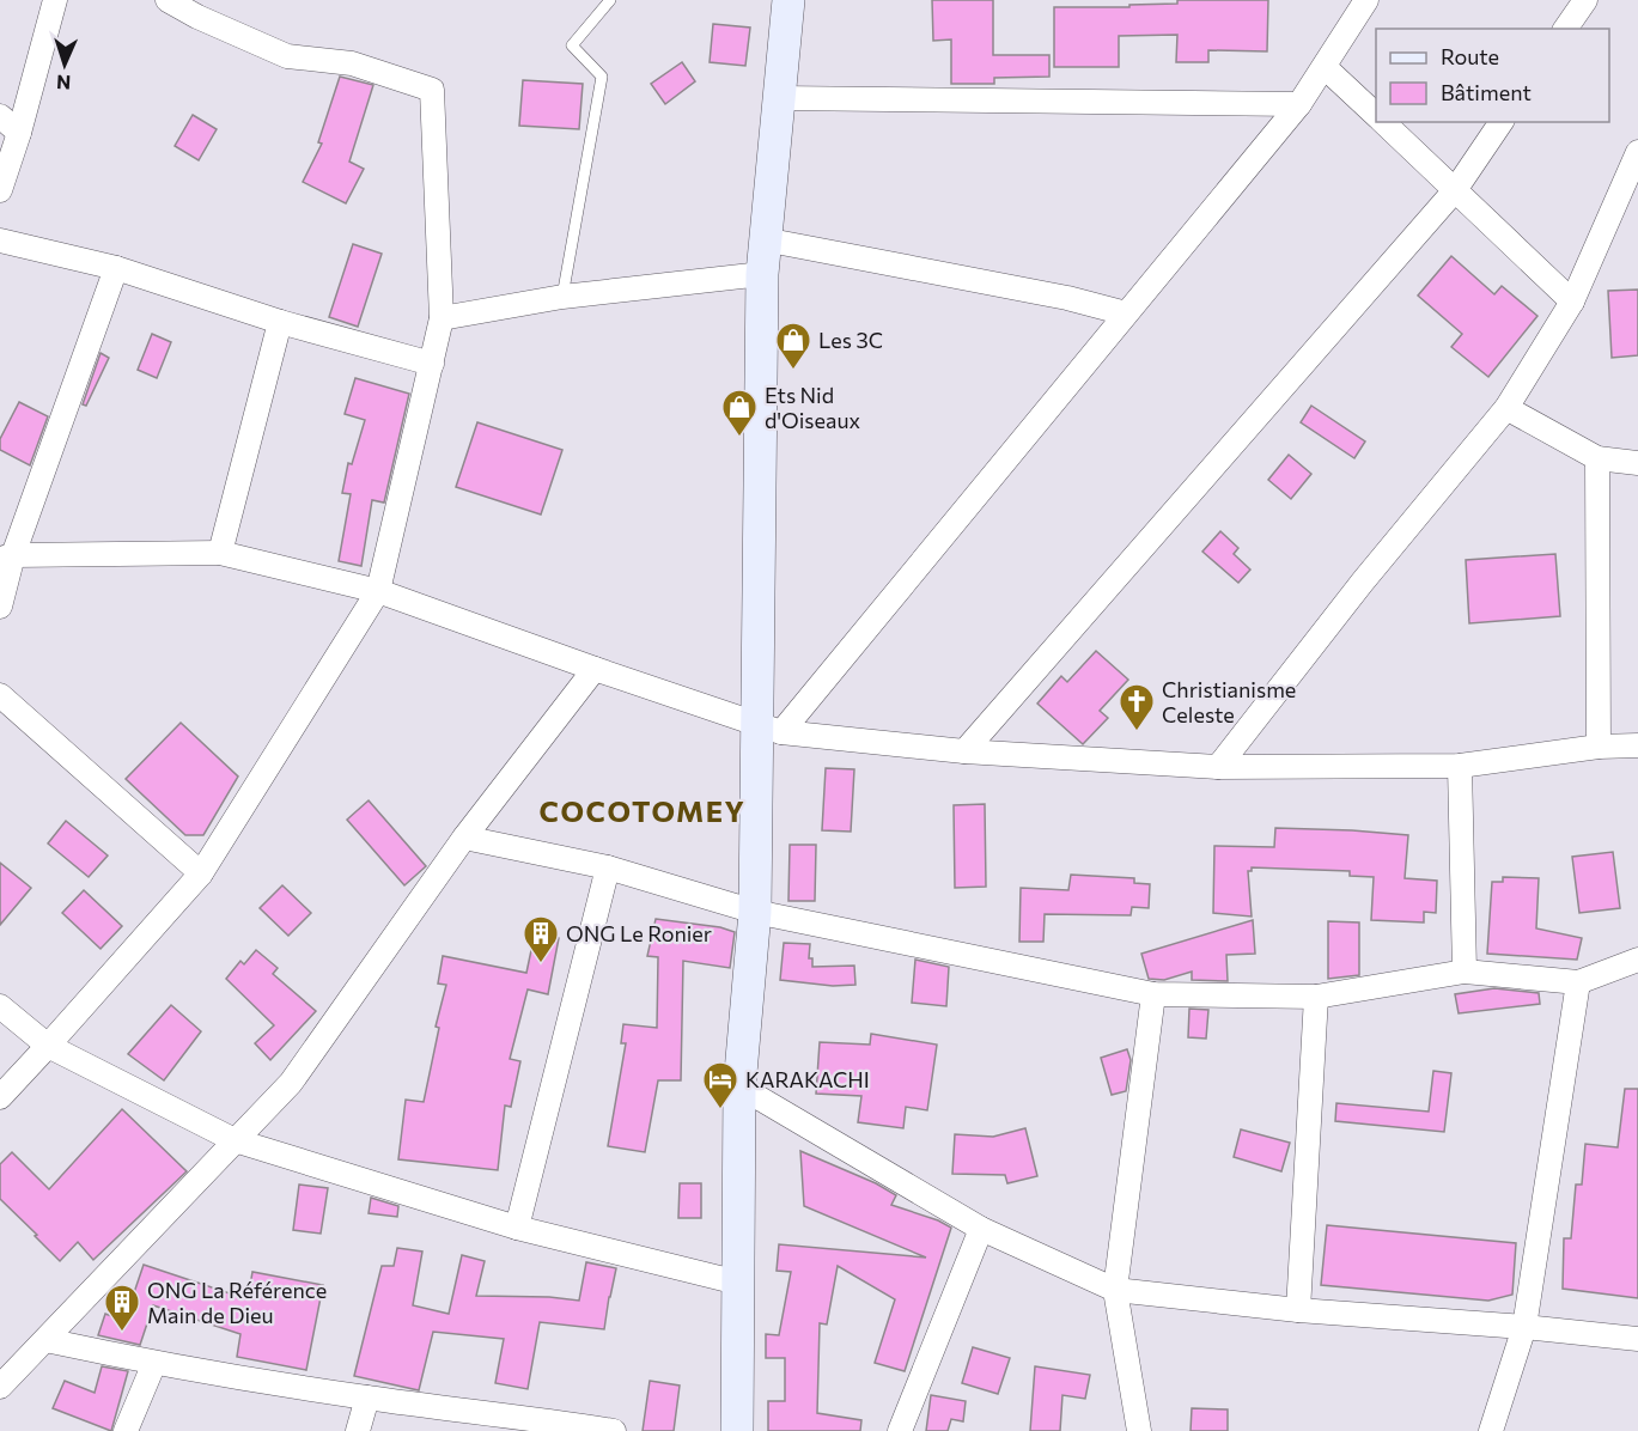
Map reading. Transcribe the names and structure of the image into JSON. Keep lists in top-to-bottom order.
{
  "districts": ["COCOTOMEY"],
  "places": {
    "shop": ["Les 3C", "Ets Nid d'Oiseaux"],
    "church": ["Christianisme Celeste"],
    "building": ["ONG Le Ronier", "ONG La Référence Main de Dieu"],
    "hotel": ["KARAKACHI"]
  },
  "legend": ["Route", "Bâtiment"],
  "north": "bottom"
}
